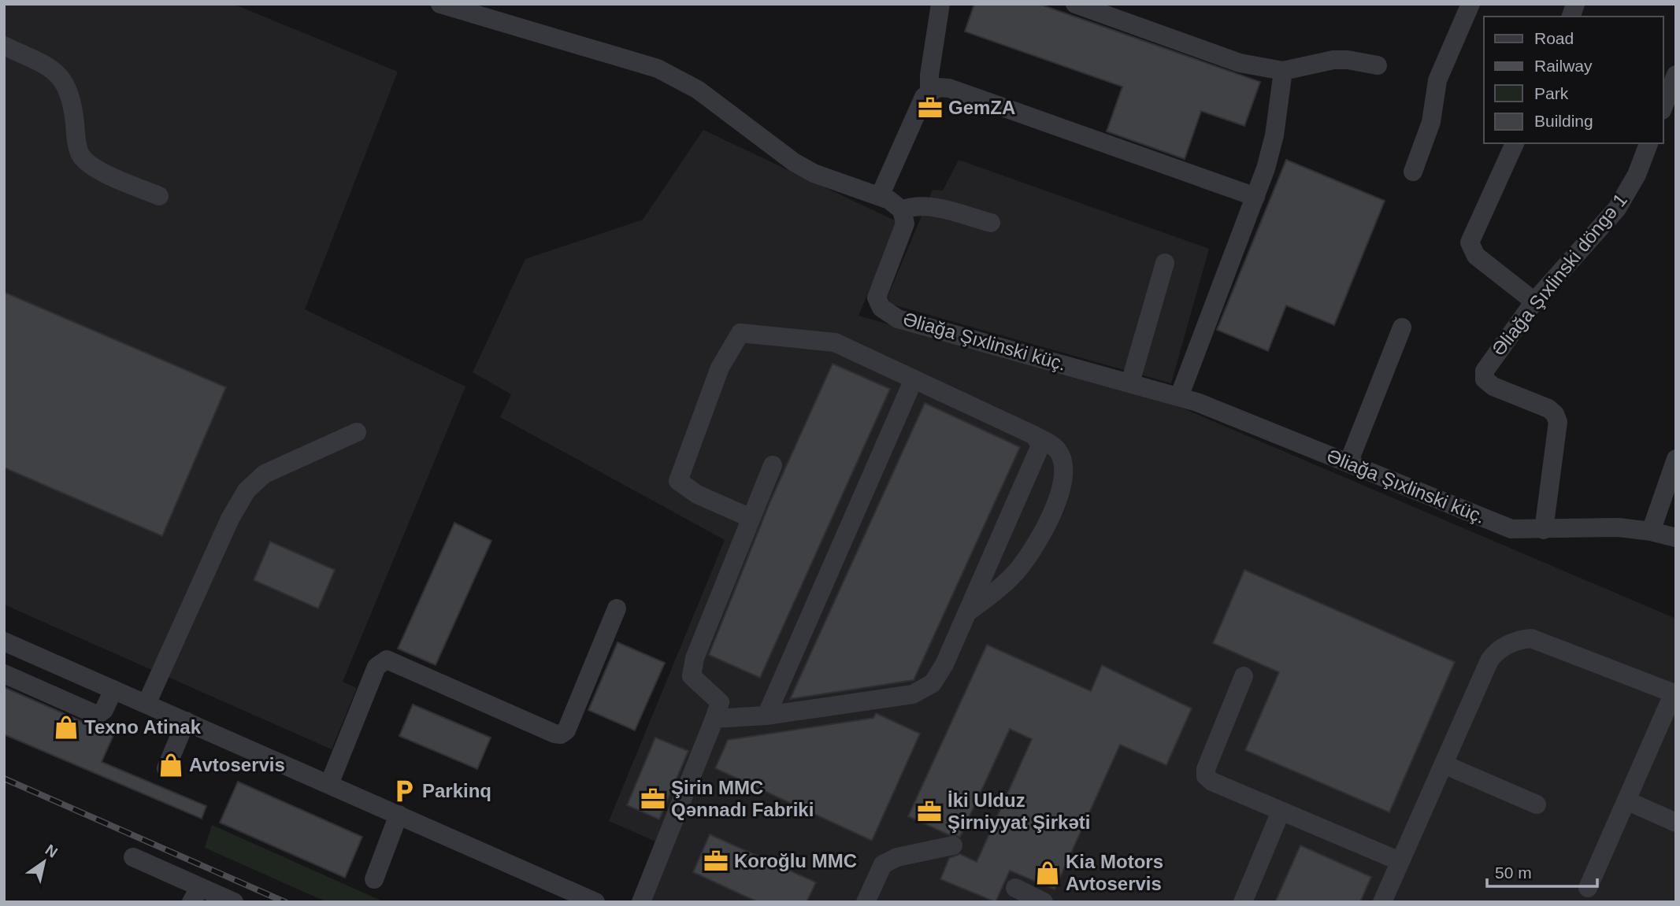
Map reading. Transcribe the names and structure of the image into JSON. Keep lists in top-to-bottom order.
{
  "streets": {
    "street": ["Əliağa Şıxlinski döngə 1", "Əliağa Şıxlinski küç."]
  },
  "crossings": [
    ["Əliağa Şıxlinski döngə 1", "Əliağa Şıxlinski küç."]
  ],
  "places": {
    "office": [
      "GemZA",
      "Şirin MMC Qənnadı Fabriki",
      "İki Ulduz Şirniyyat Şirkəti",
      "Koroğlu MMC"
    ],
    "shop": ["Texno Atinak", "Avtoservis", "Kia Motors Avtoservis"],
    "parking": ["Parkinq"]
  },
  "legend": [
    "Road",
    "Railway",
    "Park",
    "Building"
  ],
  "scale_bar": "50 m",
  "north": "top right"
}
